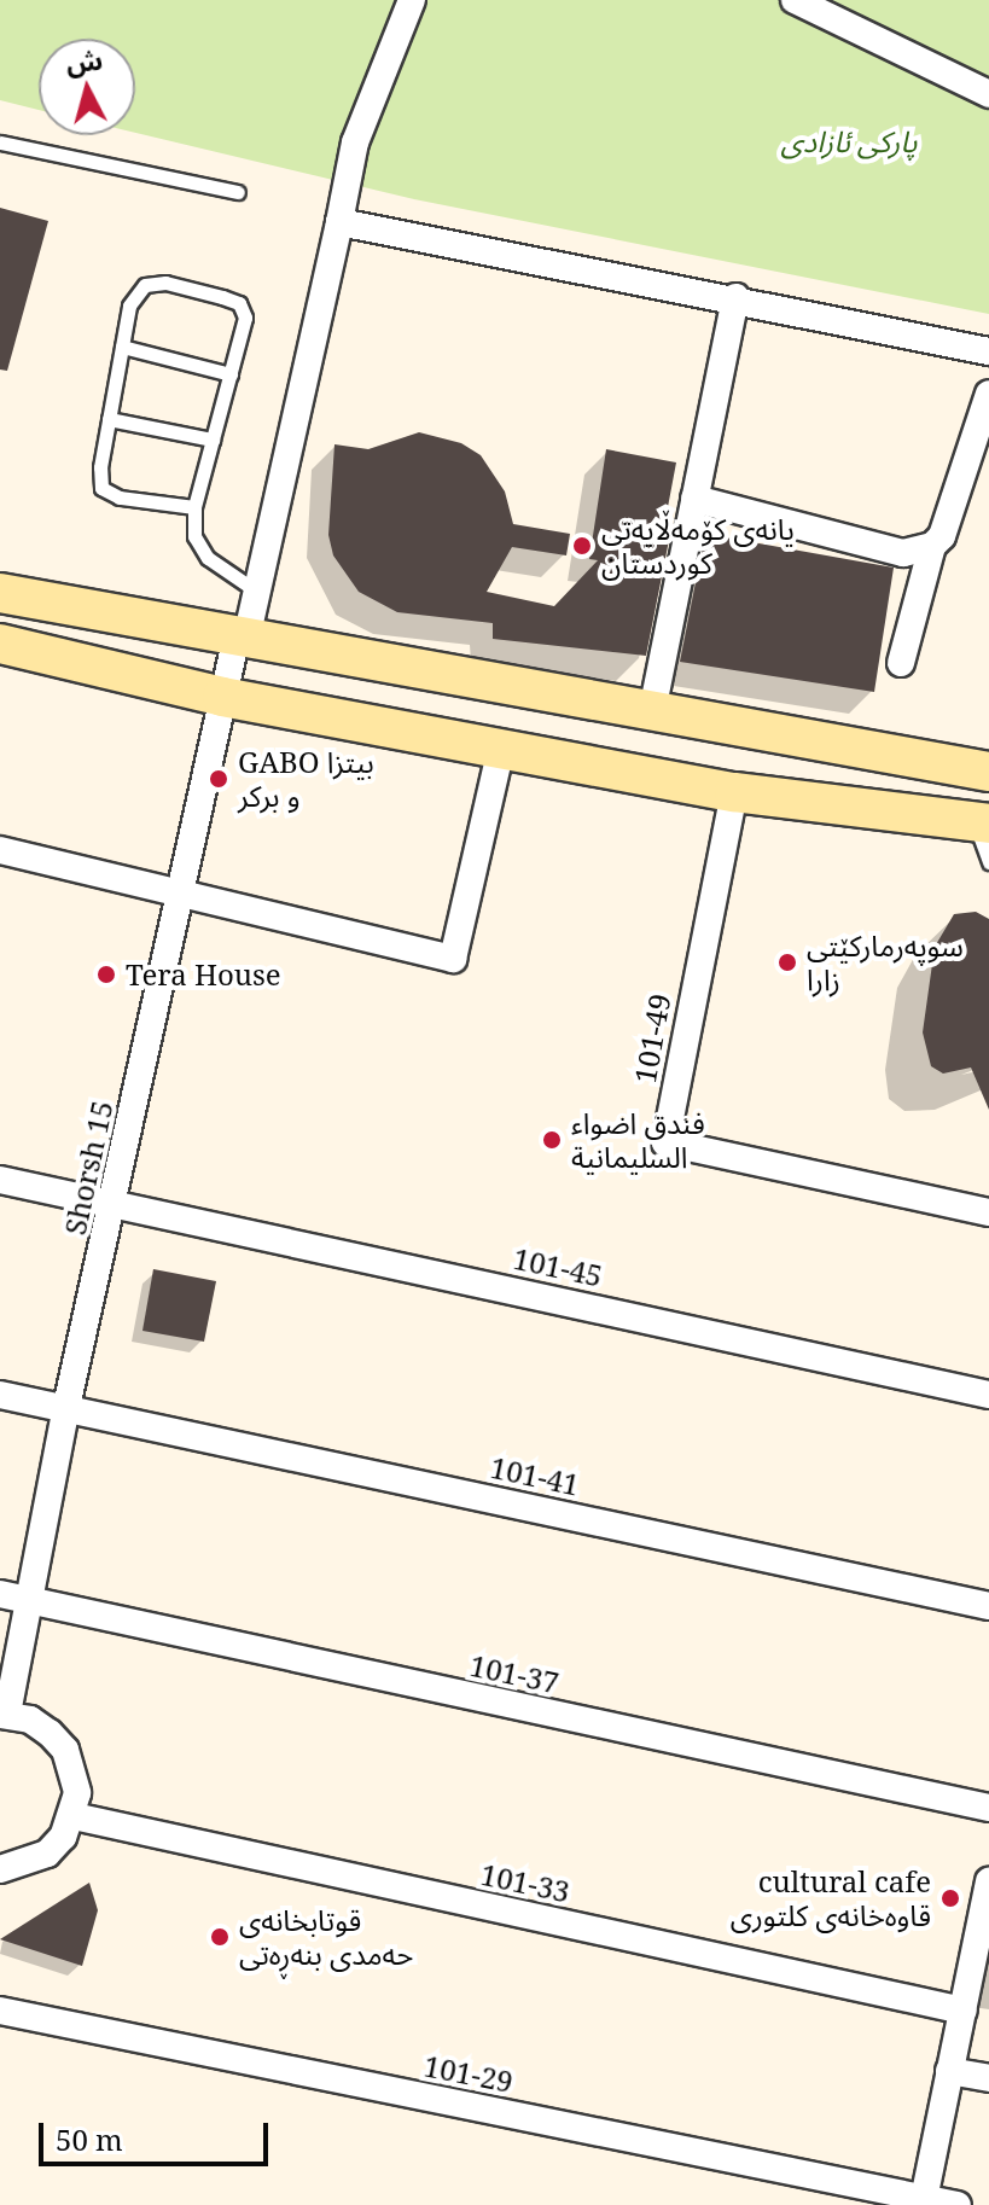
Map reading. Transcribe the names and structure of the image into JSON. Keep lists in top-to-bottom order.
{
  "streets": {
    "street": [
      "101-49",
      "Shorsh 15",
      "101-45",
      "101-41",
      "101-37",
      "101-33",
      "101-29"
    ]
  },
  "crossings": [
    ["Shorsh 15", "101-45"],
    ["Shorsh 15", "101-41"],
    ["Shorsh 15", "101-37"],
    ["Shorsh 15", "101-33"]
  ],
  "parks": ["پارکی ئازادی"],
  "places": [
    "یانەی کۆمەڵایەتی کوردستان",
    "GABO بيتزا و بركر",
    "سوپەرمارکێتی زارا",
    "Tera House",
    "فندق اضواء السليمانية",
    "cultural cafe قاوەخانەی کلتوری",
    "قوتابخانەی حەمدی بنەڕەتی"
  ],
  "scale_bar": "50 m",
  "north": "top"
}
